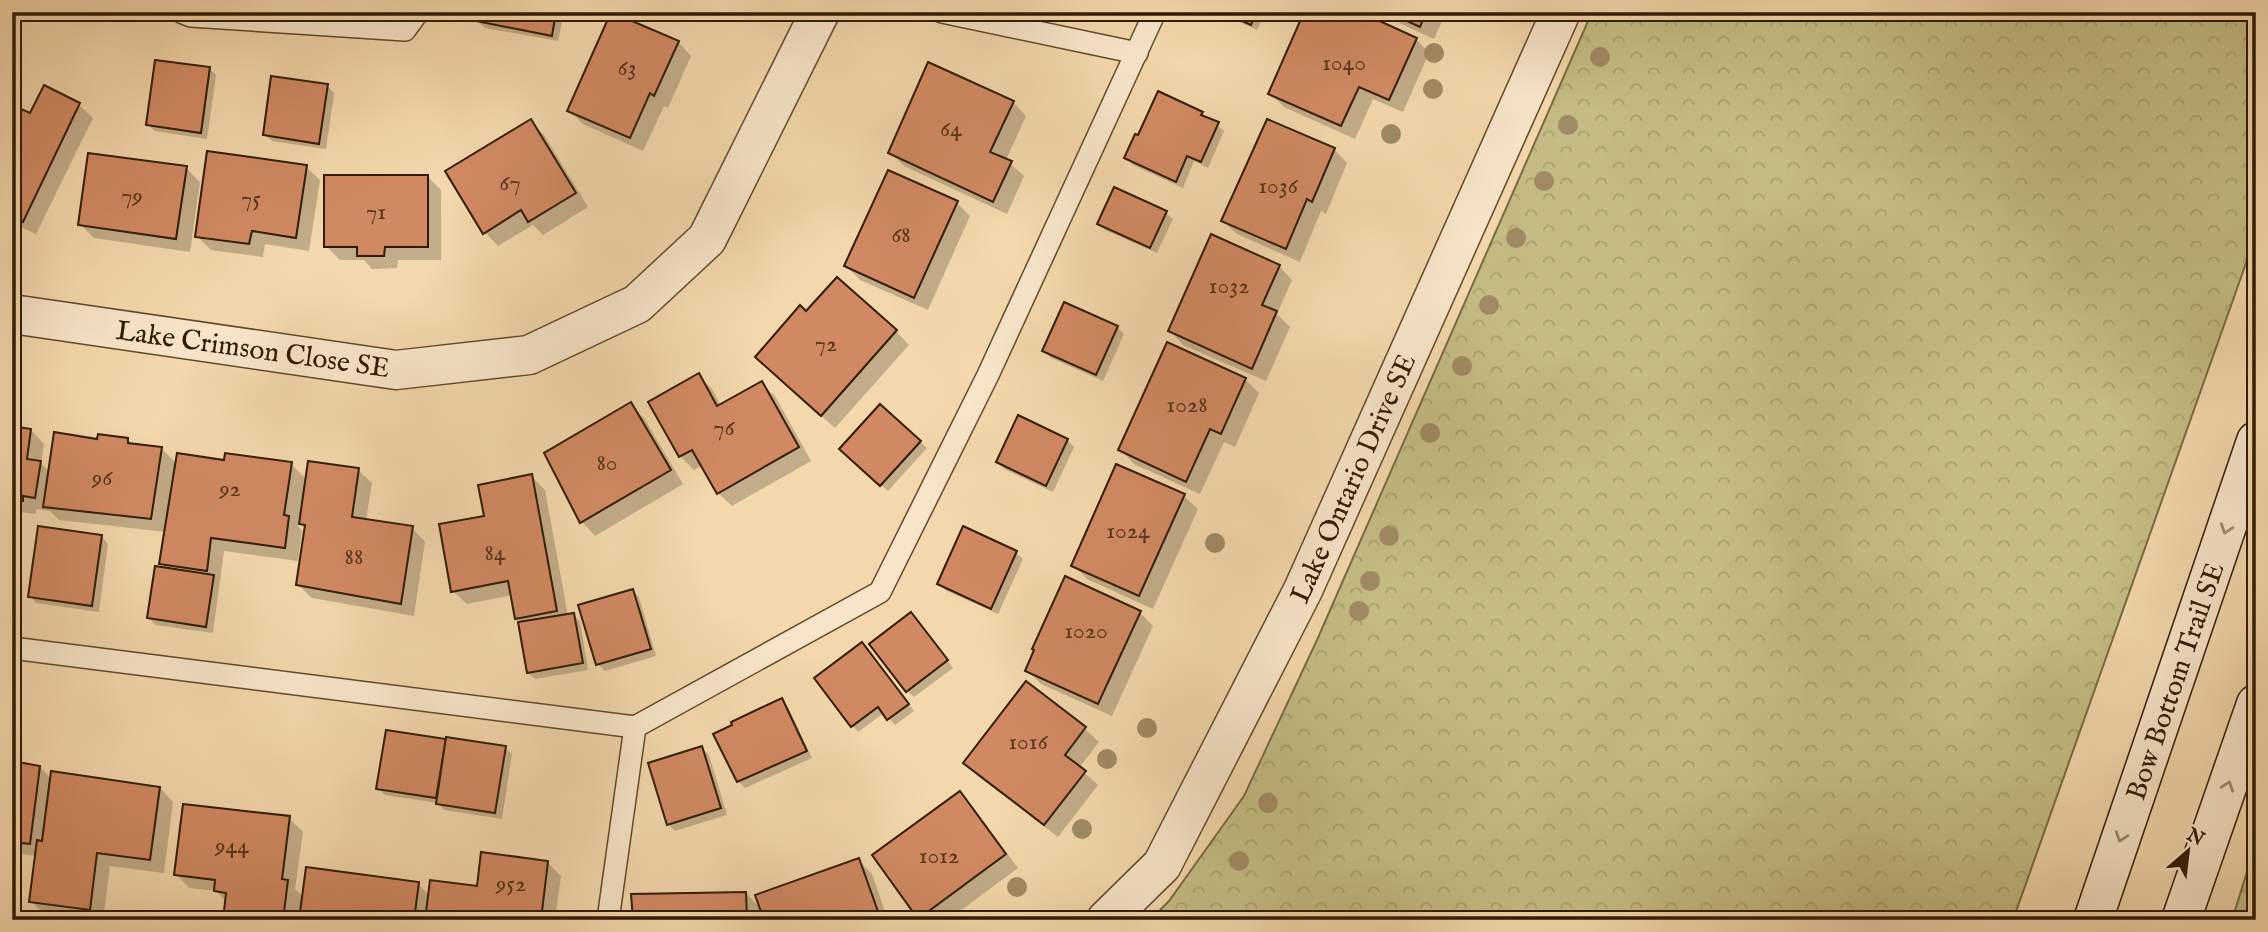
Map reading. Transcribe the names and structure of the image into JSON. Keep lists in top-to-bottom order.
{
  "streets": {
    "street": ["Lake Crimson Close SE", "Lake Ontario Drive SE", "Bow Bottom Trail SE"]
  },
  "house_numbers": [
    "1040",
    "63",
    "64",
    "67",
    "1036",
    "79",
    "75",
    "71",
    "68",
    "1032",
    "72",
    "1028",
    "76",
    "80",
    "96",
    "92",
    "1024",
    "84",
    "88",
    "1020",
    "1016",
    "944",
    "1012",
    "952"
  ],
  "north": "top right"
}
